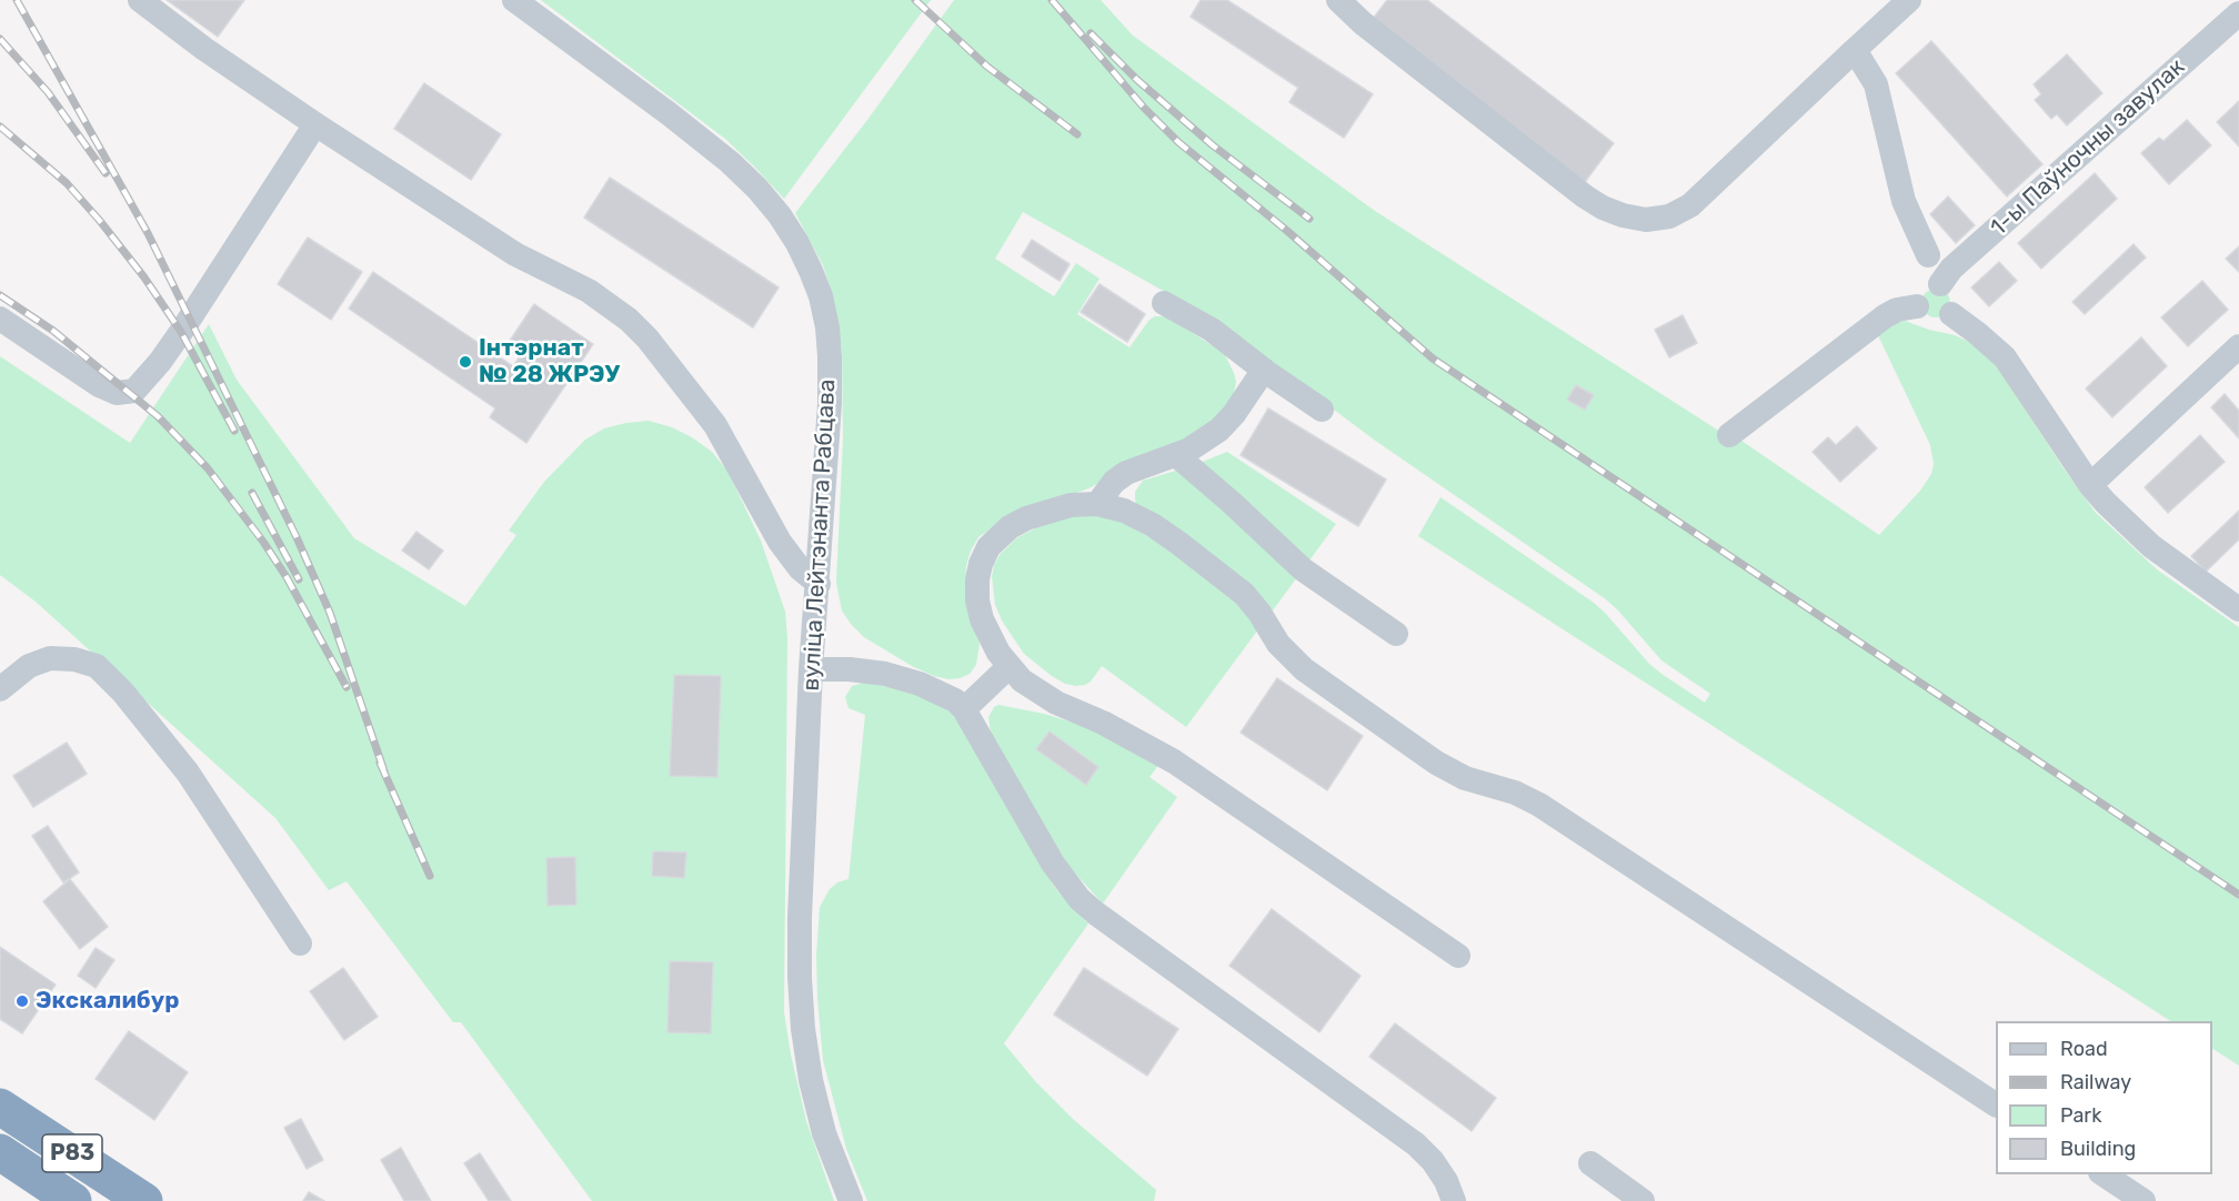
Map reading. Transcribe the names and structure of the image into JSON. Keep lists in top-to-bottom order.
{
  "streets": {
    "highway": ["Р83"],
    "street": ["1-ы Паўночны завулак", "вуліца Лейтэнанта Рабцава"]
  },
  "places": ["Інтэрнат № 28 ЖРЭУ", "Экскалибур"],
  "legend": [
    "Road",
    "Railway",
    "Park",
    "Building"
  ]
}
